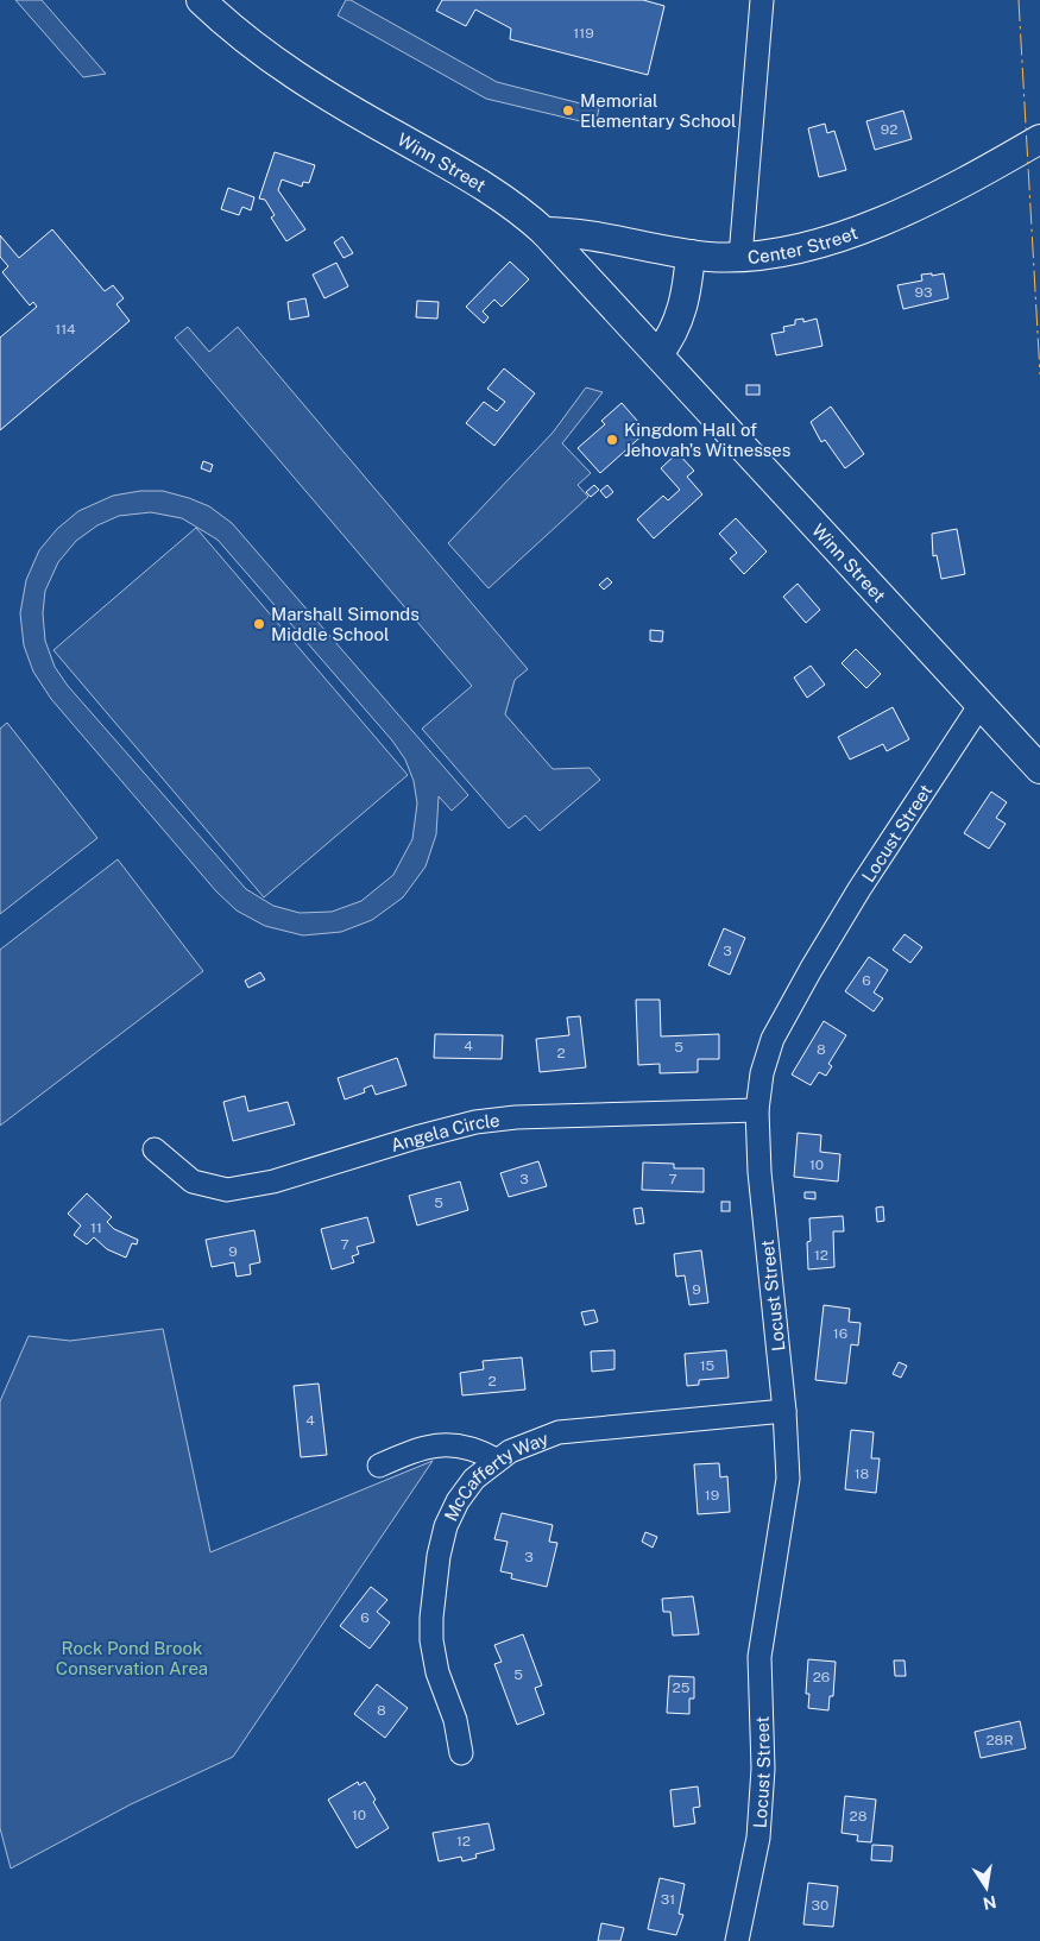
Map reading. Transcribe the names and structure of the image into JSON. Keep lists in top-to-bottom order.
{
  "streets": {
    "main road": ["Winn Street", "Center Street"],
    "street": ["Locust Street", "Angela Circle", "McCafferty Way"]
  },
  "crossings": [
    ["Winn Street", "Center Street"],
    ["Winn Street", "Locust Street"],
    ["Locust Street", "Angela Circle"],
    ["Locust Street", "McCafferty Way"]
  ],
  "parks": ["Rock Pond Brook Conservation Area"],
  "places": ["Memorial Elementary School", "Kingdom Hall of Jehovah's Witnesses", "Marshall Simonds Middle School"],
  "house_numbers": [
    "119",
    "92",
    "93",
    "114",
    "3",
    "6",
    "4",
    "5",
    "8",
    "2",
    "10",
    "3",
    "7",
    "5",
    "11",
    "7",
    "9",
    "12",
    "9",
    "16",
    "15",
    "2",
    "4",
    "18",
    "19",
    "3",
    "6",
    "5",
    "26",
    "25",
    "8",
    "28R",
    "10",
    "28",
    "12",
    "31",
    "30"
  ],
  "north": "bottom"
}
